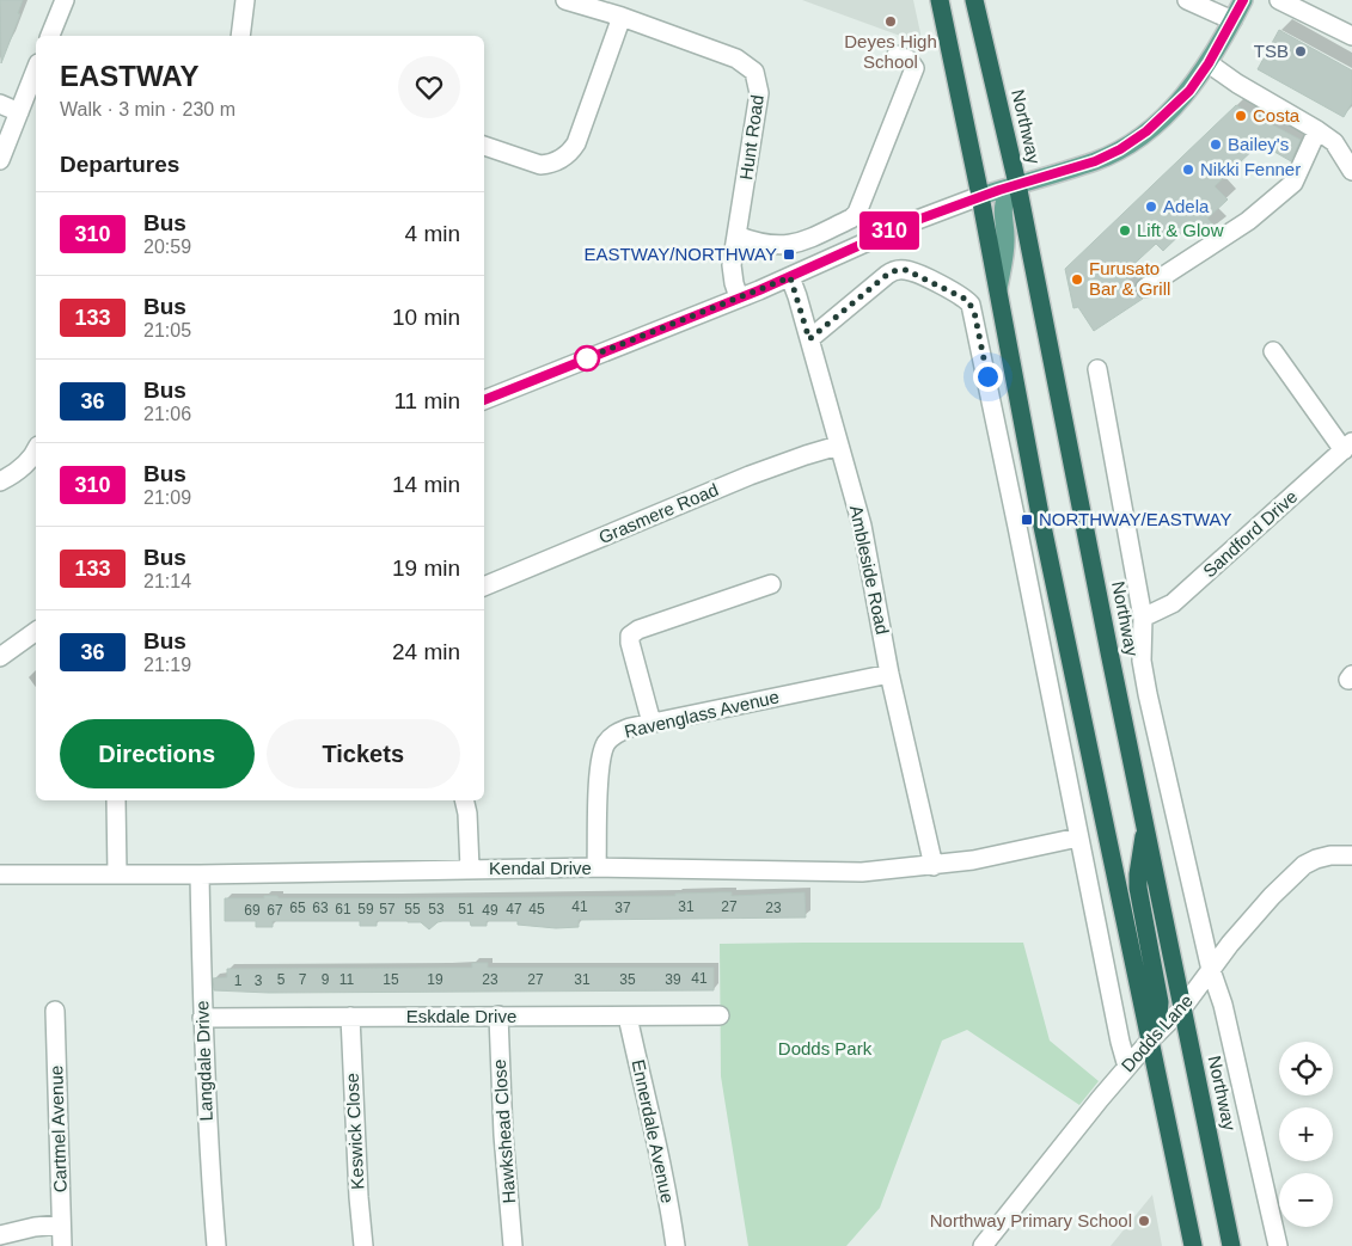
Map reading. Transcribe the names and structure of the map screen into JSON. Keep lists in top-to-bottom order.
{
  "streets": {
    "highway": ["Northway"],
    "street": [
      "Hunt Road",
      "Grasmere Road",
      "Sandford Drive",
      "Ambleside Road",
      "Ravenglass Avenue",
      "Kendal Drive",
      "Eskdale Drive",
      "Dodds Lane",
      "Langdale Drive",
      "Cartmel Avenue",
      "Keswick Close",
      "Hawkshead Close",
      "Ennerdale Avenue"
    ]
  },
  "crossings": [
    ["Northway", "Sandford Drive"],
    ["Northway", "Dodds Lane"],
    ["Grasmere Road", "Ambleside Road"],
    ["Ambleside Road", "Ravenglass Avenue"],
    ["Ambleside Road", "Kendal Drive"],
    ["Ravenglass Avenue", "Kendal Drive"],
    ["Kendal Drive", "Langdale Drive"],
    ["Eskdale Drive", "Langdale Drive"],
    ["Eskdale Drive", "Keswick Close"],
    ["Eskdale Drive", "Hawkshead Close"],
    ["Eskdale Drive", "Ennerdale Avenue"]
  ],
  "parks": ["Dodds Park"],
  "places": {
    "other": [
      "Deyes High School",
      "TSB",
      "Costa",
      "Bailey's",
      "Nikki Fenner",
      "Adela",
      "Lift & Glow",
      "Furusato Bar & Grill",
      "Northway Primary School"
    ],
    "transit": ["EASTWAY/NORTHWAY", "NORTHWAY/EASTWAY"]
  },
  "lines": ["bus line 310"],
  "house_numbers": [
    "41",
    "31",
    "27",
    "65",
    "63",
    "37",
    "23",
    "61",
    "59",
    "57",
    "55",
    "53",
    "51",
    "47",
    "45",
    "69",
    "67",
    "49",
    "41",
    "5",
    "7",
    "9",
    "11",
    "15",
    "19",
    "23",
    "27",
    "31",
    "35",
    "39",
    "1",
    "3"
  ],
  "page": {
    "on_map": "310",
    "heading": [
      ["EASTWAY", "Walk · 3 min · 230 m"],
      "Departures"
    ],
    "list": [
      {
        "mark": "310",
        "name": "Bus",
        "note": "20:59",
        "value": "4 min"
      },
      {
        "mark": "133",
        "name": "Bus",
        "note": "21:05",
        "value": "10 min"
      },
      {
        "mark": "36",
        "name": "Bus",
        "note": "21:06",
        "value": "11 min"
      },
      {
        "mark": "310",
        "name": "Bus",
        "note": "21:09",
        "value": "14 min"
      },
      {
        "mark": "133",
        "name": "Bus",
        "note": "21:14",
        "value": "19 min"
      },
      {
        "mark": "36",
        "name": "Bus",
        "note": "21:19",
        "value": "24 min"
      }
    ],
    "buttons": ["Directions", "Tickets"],
    "map_buttons": ["+", "−"]
  }
}
